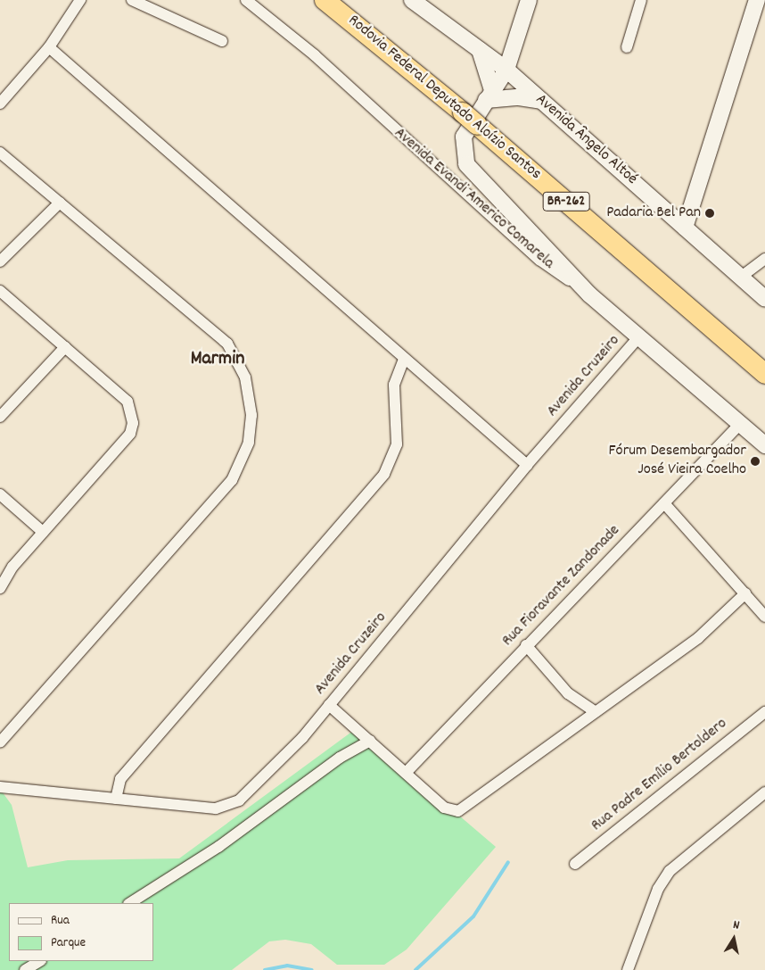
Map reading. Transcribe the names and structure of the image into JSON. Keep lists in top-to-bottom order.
{
  "streets": {
    "highway": ["Rodovia Federal Deputado Aloízio Santos", "BR-262"],
    "street": [
      "Avenida Ângelo Altoé",
      "Avenida Evandi Americo Comarela",
      "Avenida Cruzeiro",
      "Rua Fioravante Zandonade",
      "Rua Padre Emílio Bertoldero"
    ]
  },
  "crossings": [
    ["Avenida Evandi Americo Comarela", "Avenida Cruzeiro"],
    ["Avenida Evandi Americo Comarela", "Rua Fioravante Zandonade"]
  ],
  "districts": ["Marmin"],
  "places": ["Padaria Bel Pan", "Fórum Desembargador José Vieira Coelho"],
  "legend": ["Rua", "Parque"],
  "north": "top"
}
